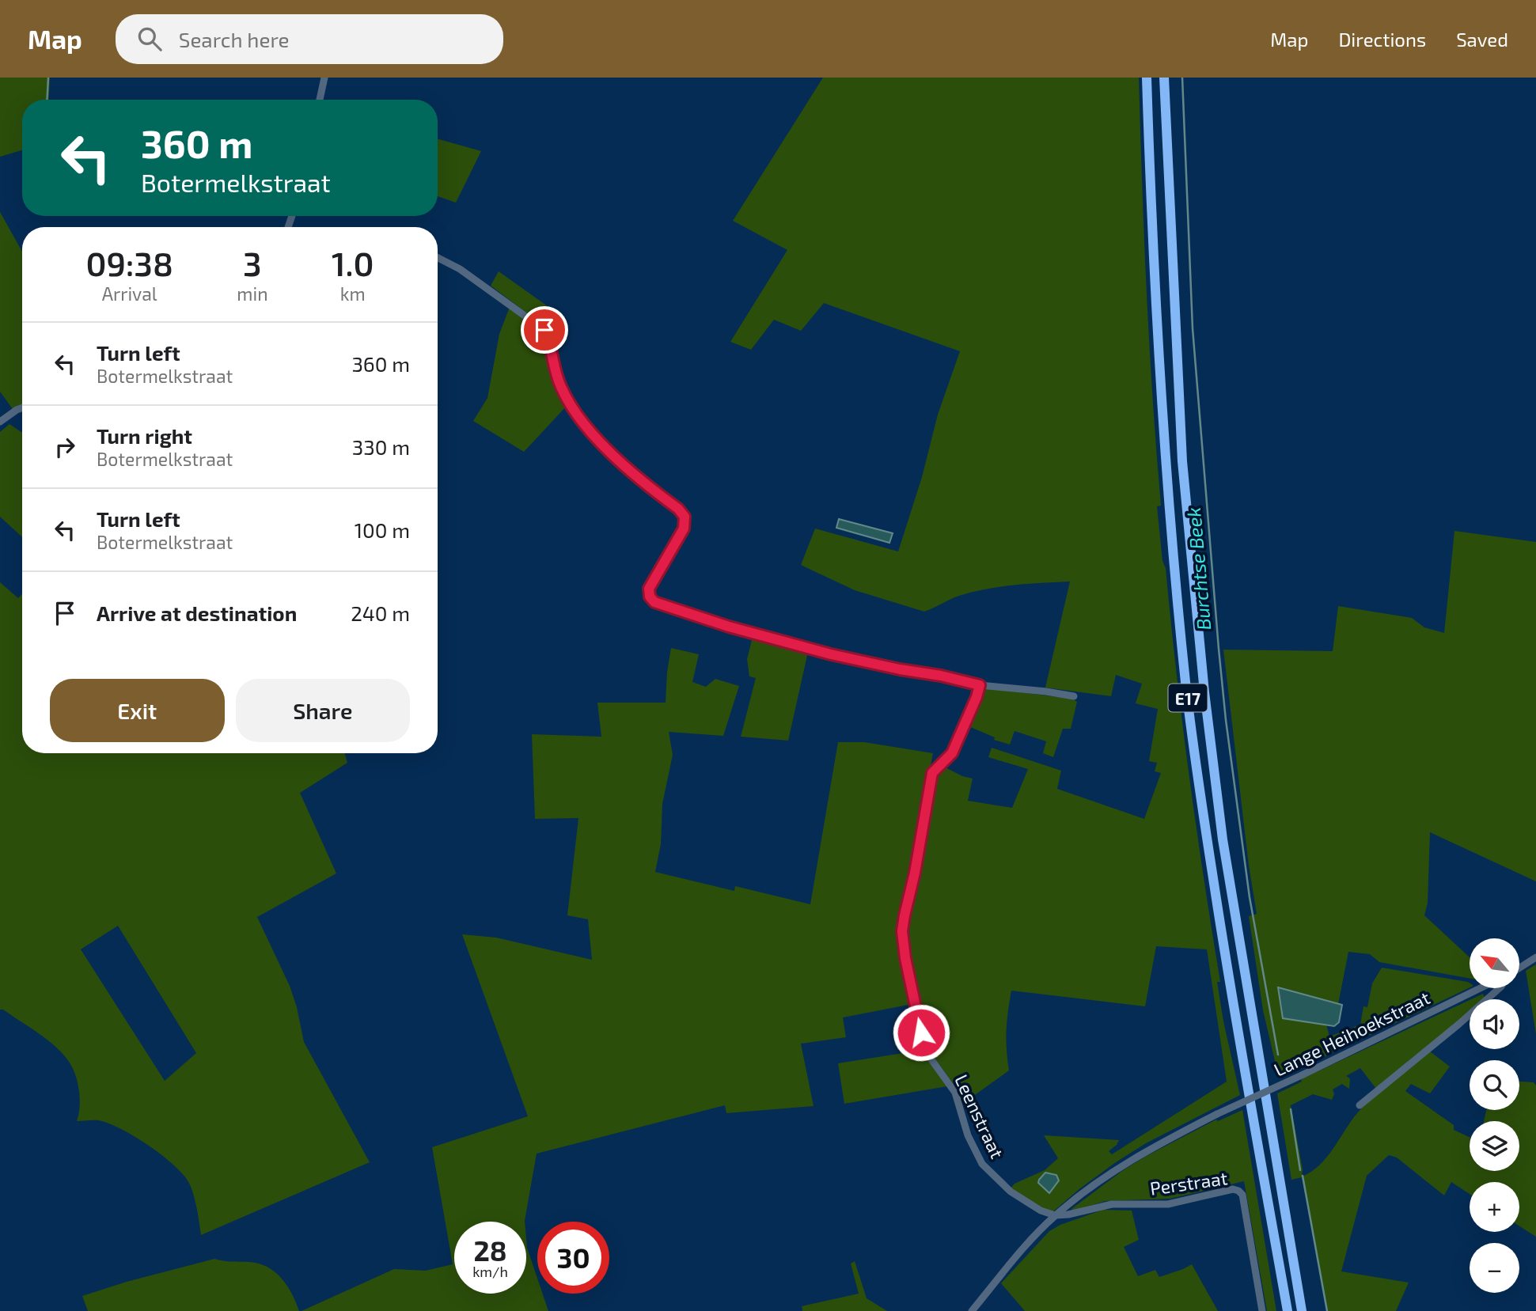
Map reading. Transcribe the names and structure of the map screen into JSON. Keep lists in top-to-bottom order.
{
  "streets": {
    "highway": ["E17"],
    "street": ["Lange Heihoekstraat", "Leenstraat", "Perstraat"]
  },
  "crossings": [
    ["Lange Heihoekstraat", "Perstraat"],
    ["Leenstraat", "Perstraat"]
  ],
  "water": ["Burchtse Beek"],
  "north": "top left",
  "page": {
    "header": "Map",
    "search": "Search here",
    "nav": ["Map", "Directions", "Saved"],
    "turn": ["360 m", "Botermelkstraat"],
    "eta": [
      "09:38",
      "Arrival",
      "3",
      "min",
      "1.0",
      "km"
    ],
    "list": [
      {
        "name": "Turn left",
        "note": "Botermelkstraat",
        "value": "360 m"
      },
      {
        "name": "Turn right",
        "note": "Botermelkstraat",
        "value": "330 m"
      },
      {
        "name": "Turn left",
        "note": "Botermelkstraat",
        "value": "100 m"
      },
      {
        "name": "Arrive at destination",
        "value": "240 m"
      }
    ],
    "buttons": ["Exit", "Share"],
    "map_buttons": ["+", "−"],
    "speed": "28 km/h",
    "limit": "30"
  }
}
